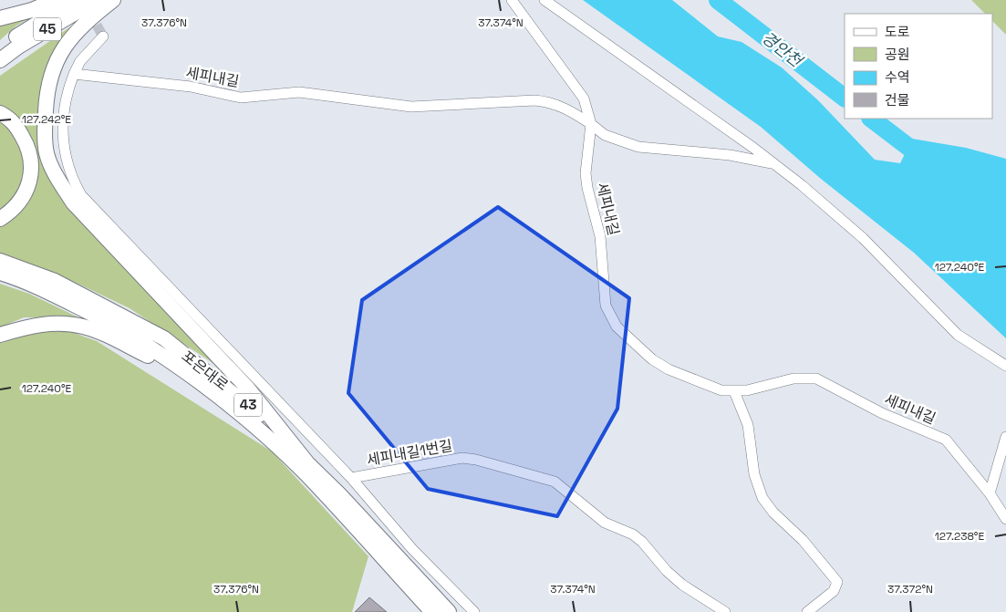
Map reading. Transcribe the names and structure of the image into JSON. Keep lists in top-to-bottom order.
{
  "streets": {
    "highway": ["45", "포은대로", "43"],
    "street": ["세피내길", "세피내길1번길"]
  },
  "water": ["경안천"],
  "legend": [
    "도로",
    "공원",
    "수역",
    "건물"
  ],
  "coordinates": [
    "37.376°N",
    "37.374°N",
    "127.242°E",
    "127.240°E",
    "127.238°E",
    "37.372°N"
  ]
}
